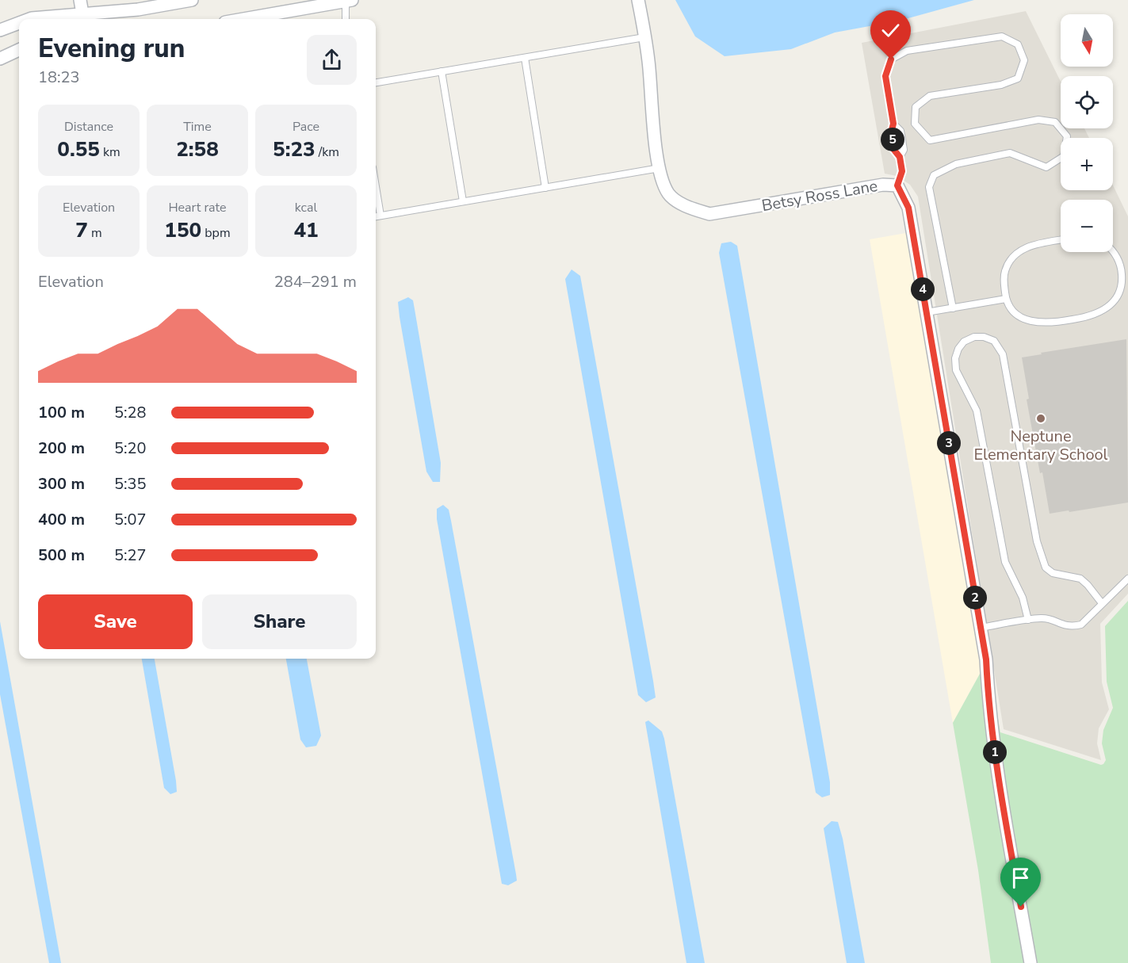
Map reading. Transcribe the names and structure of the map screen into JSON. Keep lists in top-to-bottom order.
{
  "streets": {
    "street": ["Betsy Ross Lane"]
  },
  "places": ["Neptune Elementary School"],
  "north": "bottom",
  "page": {
    "map_buttons": ["+", "−"],
    "heading": ["Evening run", "18:23"],
    "stats": [
      ["Distance", "0.55 km"],
      ["Time", "2:58"],
      ["Pace", "5:23 /km"],
      ["Elevation", "7 m"],
      ["Heart rate", "150 bpm"],
      ["kcal", "41"]
    ],
    "pins": [
      "5",
      "4",
      "3",
      "2",
      "1"
    ],
    "chart": ["Elevation", "284–291 m"],
    "list": [
      {
        "name": "100 m",
        "note": "5:28"
      },
      {
        "name": "200 m",
        "note": "5:20"
      },
      {
        "name": "300 m",
        "note": "5:35"
      },
      {
        "name": "400 m",
        "note": "5:07"
      },
      {
        "name": "500 m",
        "note": "5:27"
      }
    ],
    "buttons": ["Save", "Share"]
  }
}
